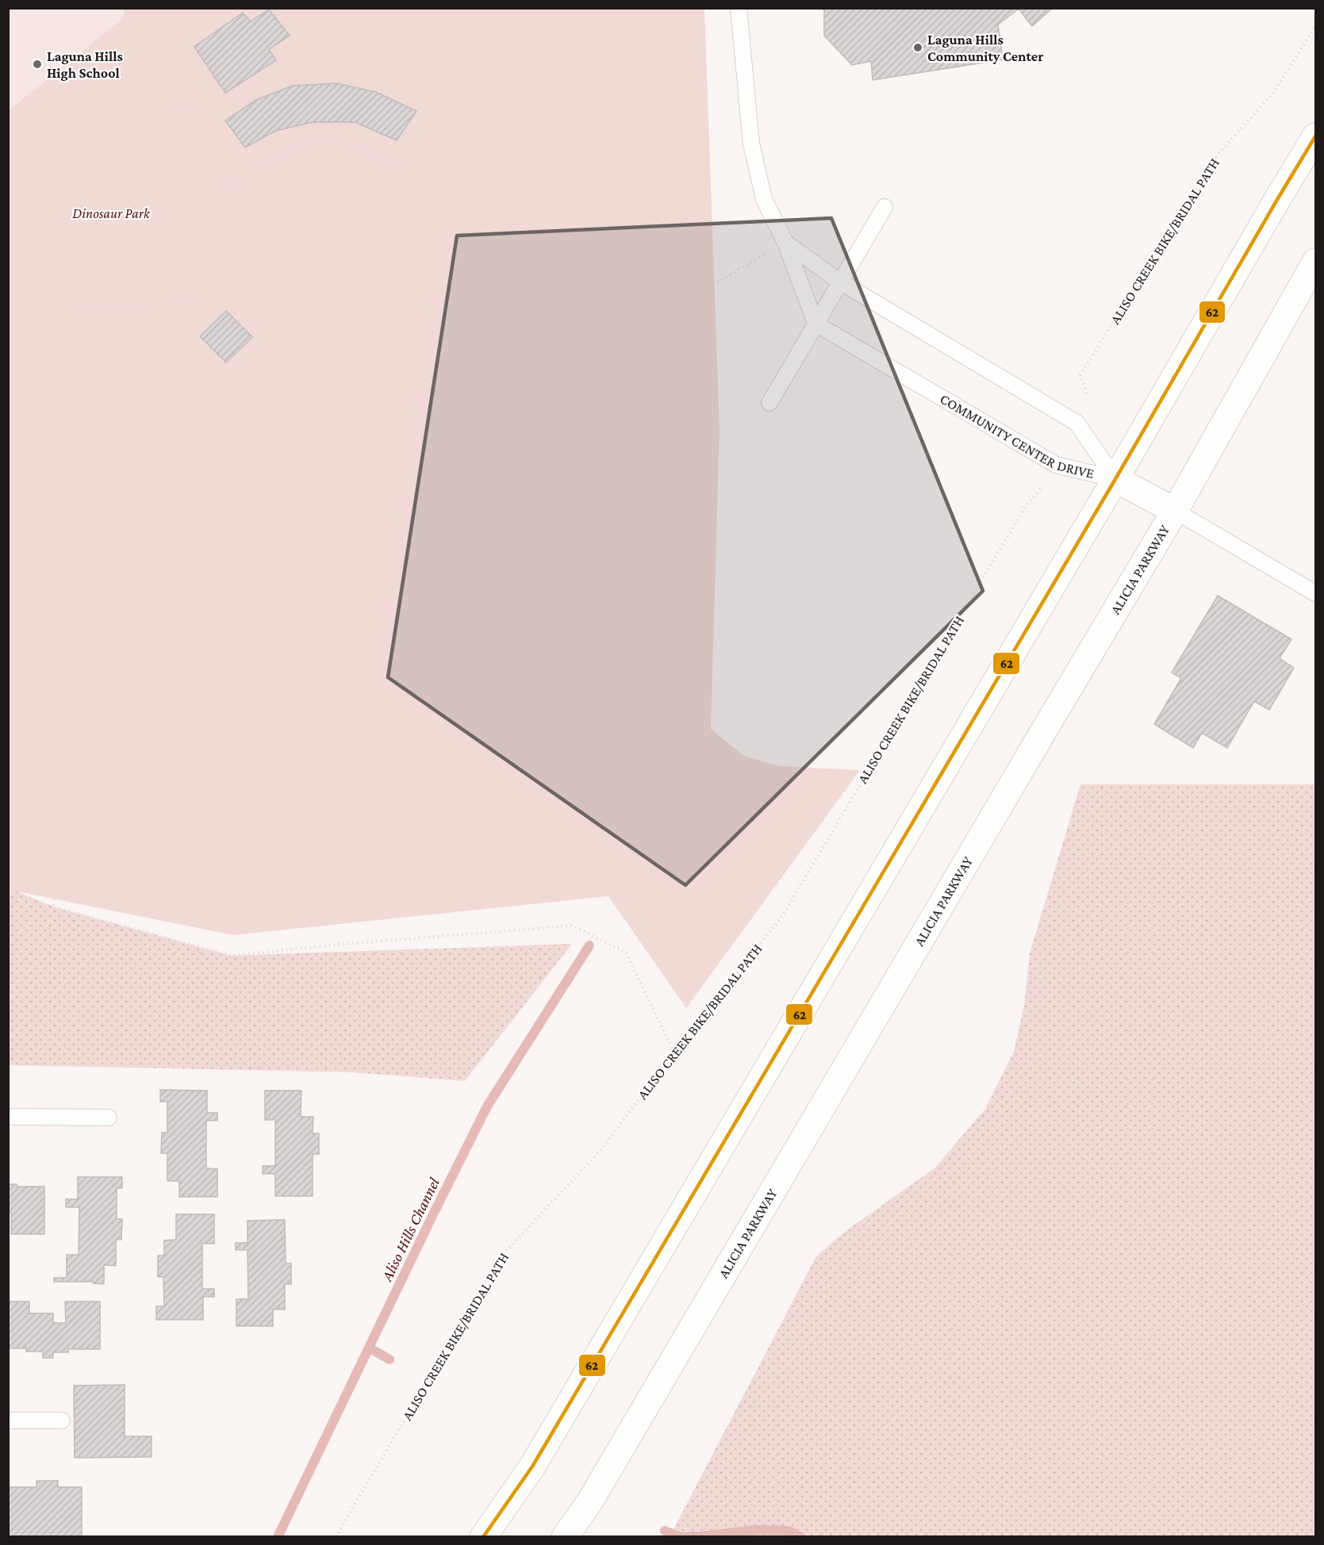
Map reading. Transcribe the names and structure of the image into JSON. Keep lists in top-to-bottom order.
{
  "streets": {
    "main road": ["ALICIA PARKWAY"],
    "lane": ["COMMUNITY CENTER DRIVE"],
    "path": ["ALISO CREEK BIKE/BRIDAL PATH"]
  },
  "water": ["Aliso Hills Channel"],
  "parks": ["Dinosaur Park"],
  "places": ["Laguna Hills Community Center", "Laguna Hills High School"],
  "lines": ["transit line 62"]
}
